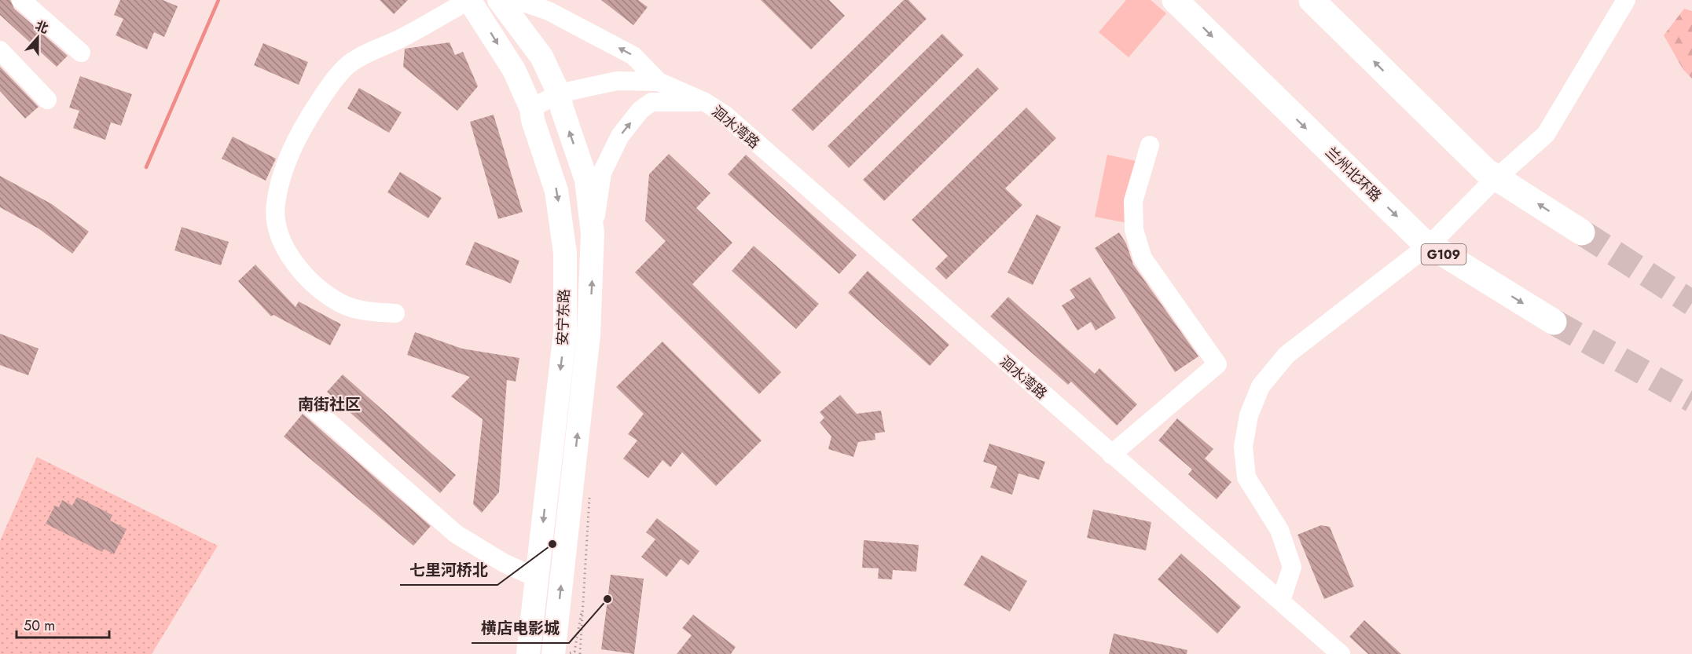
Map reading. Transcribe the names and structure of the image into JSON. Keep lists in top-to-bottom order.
{
  "streets": {
    "highway": ["兰州北环路", "G109"],
    "main road": ["安宁东路"],
    "street": ["洄水湾路"]
  },
  "crossings": [
    ["洄水湾路", "安宁东路"]
  ],
  "districts": ["南街社区"],
  "places": ["七里河桥北", "横店电影城"],
  "scale_bar": "50 m",
  "north": "top"
}
